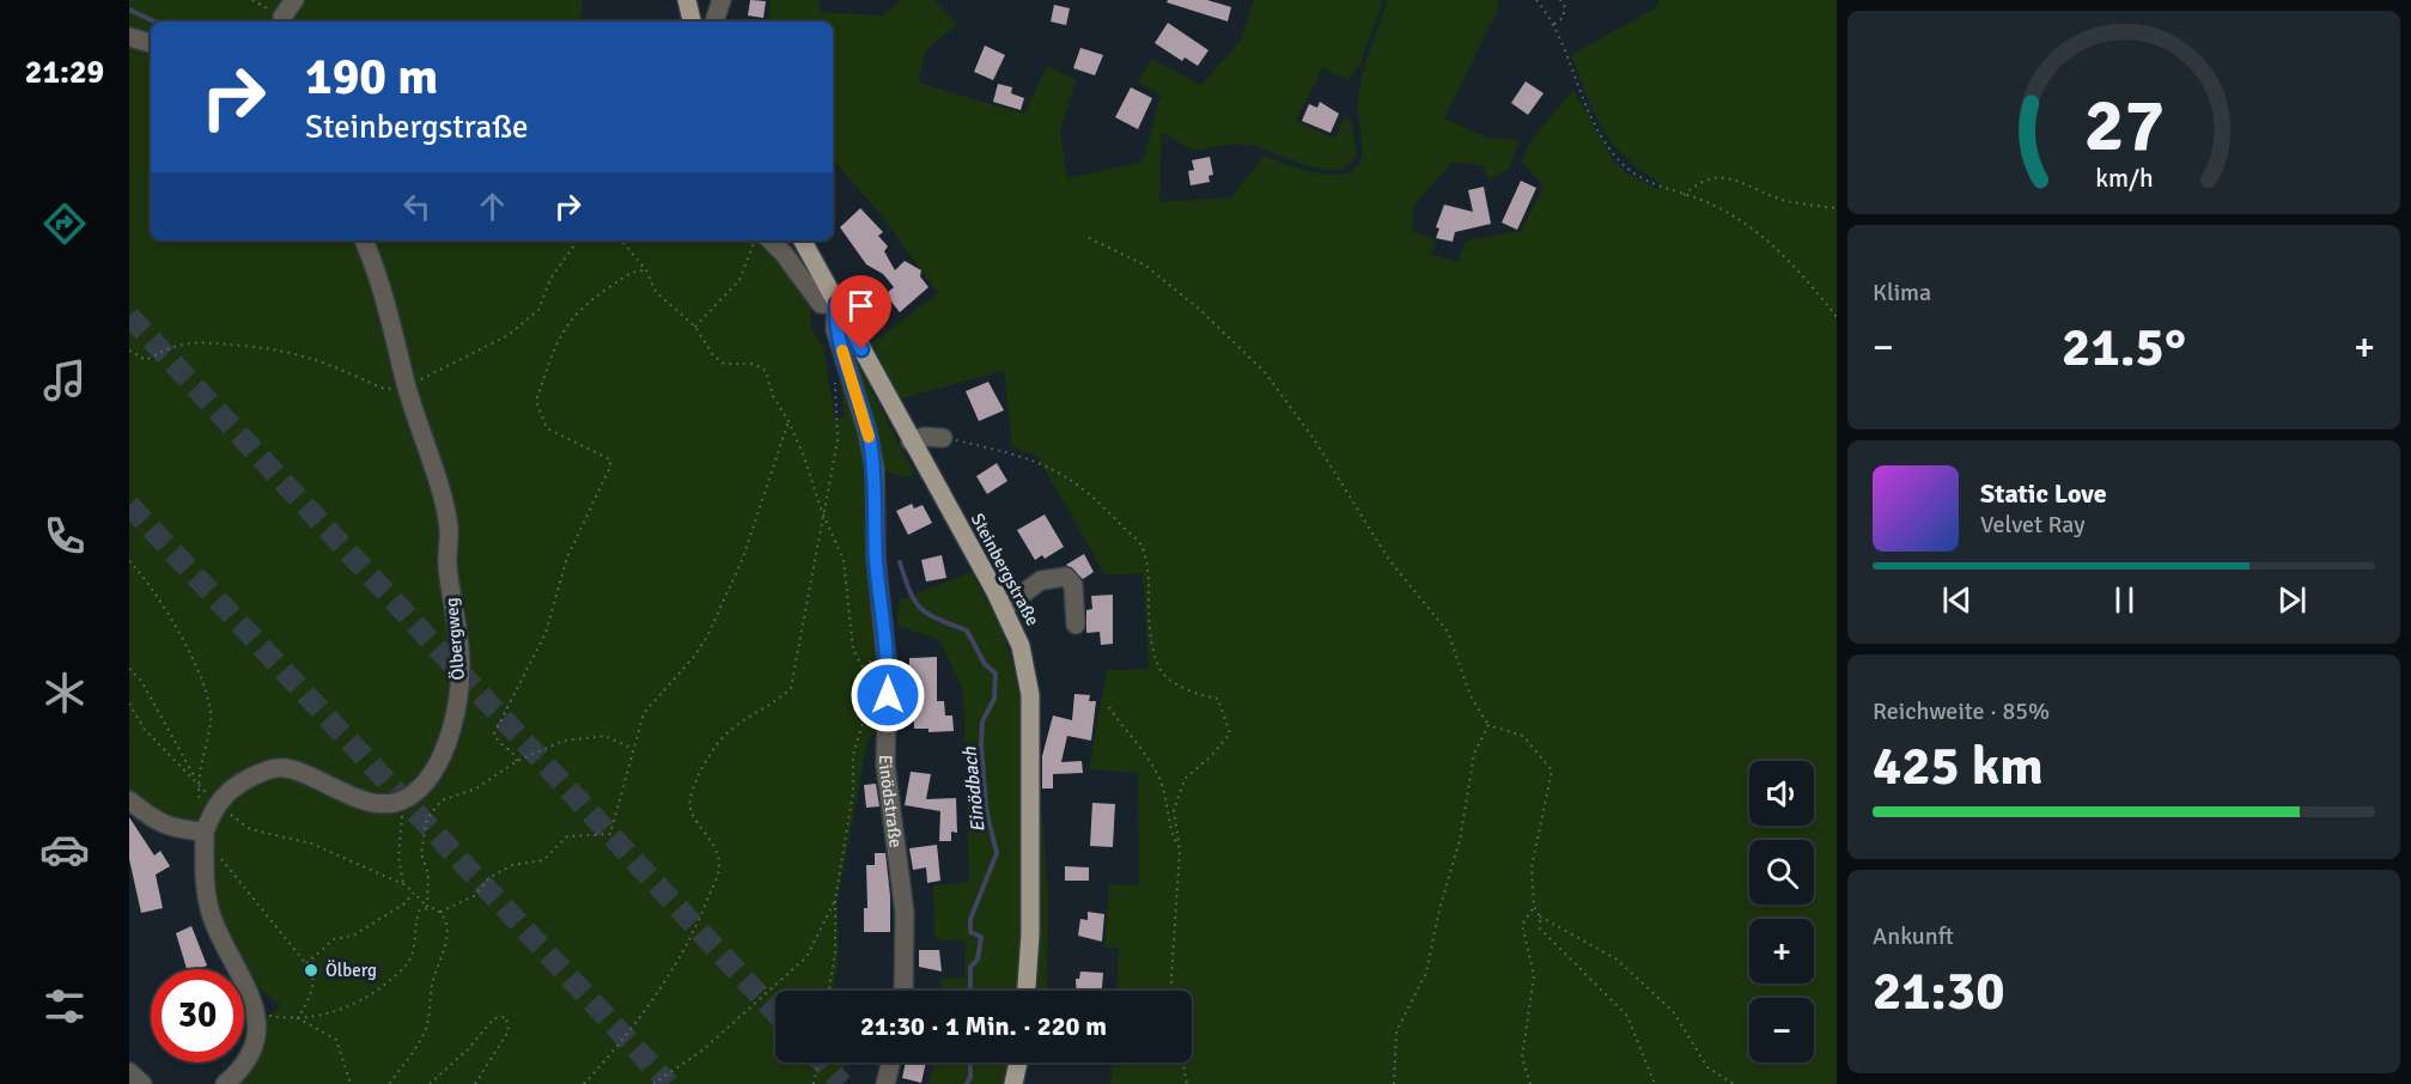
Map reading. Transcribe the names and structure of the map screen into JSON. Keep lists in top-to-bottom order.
{
  "streets": {
    "main road": ["Steinbergstraße"],
    "street": ["Ölbergweg", "Einödstraße"]
  },
  "crossings": [
    ["Steinbergstraße", "Einödstraße"]
  ],
  "water": ["Einödbach"],
  "places": ["Ölberg"],
  "page": {
    "tabs": "21:29",
    "turn": ["190 m", "Steinbergstraße"],
    "tile": [
      "Klima",
      ["Reichweite · 85%", "425 km"],
      ["Ankunft", "21:30"]
    ],
    "heat": ["−", "21.5°", "+"],
    "song": ["Static Love", "Velvet Ray"],
    "map_buttons": ["+", "−"],
    "limit": "30",
    "trip": "21:30 · 1 Min. · 220 m",
    "gauge": ["27", "km/h"]
  }
}
